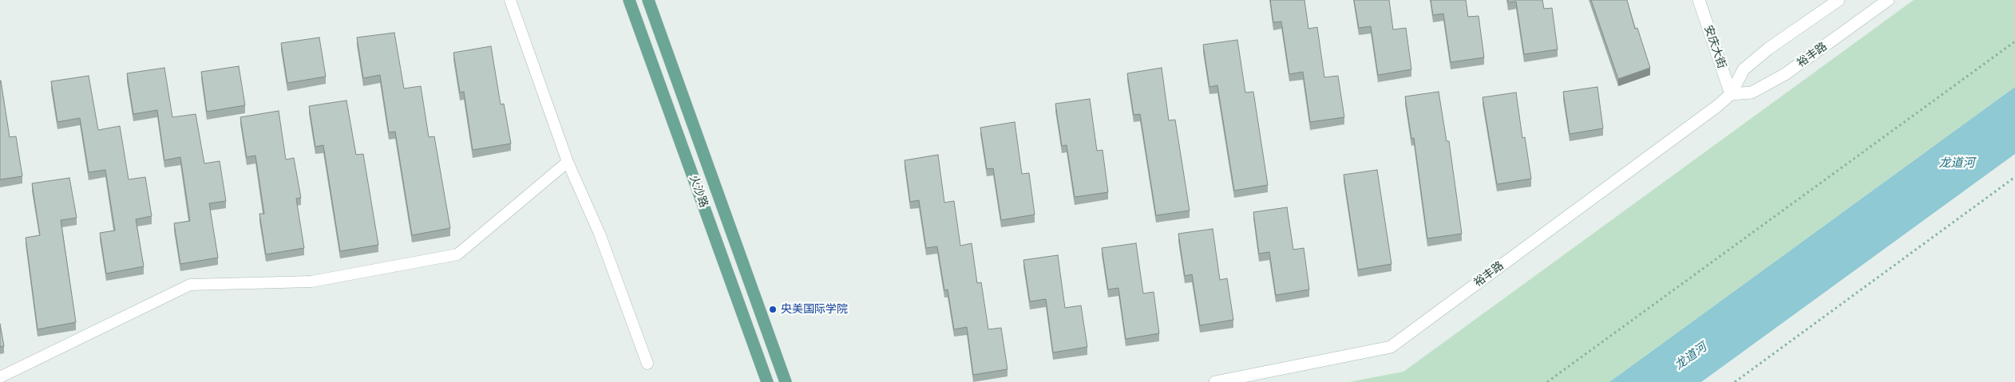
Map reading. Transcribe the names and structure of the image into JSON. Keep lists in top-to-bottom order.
{
  "streets": {
    "main road": ["火沙路"],
    "street": ["安庆大街", "裕丰路"]
  },
  "crossings": [
    ["安庆大街", "裕丰路"]
  ],
  "water": ["龙道河"],
  "places": ["央美国际学院"]
}
